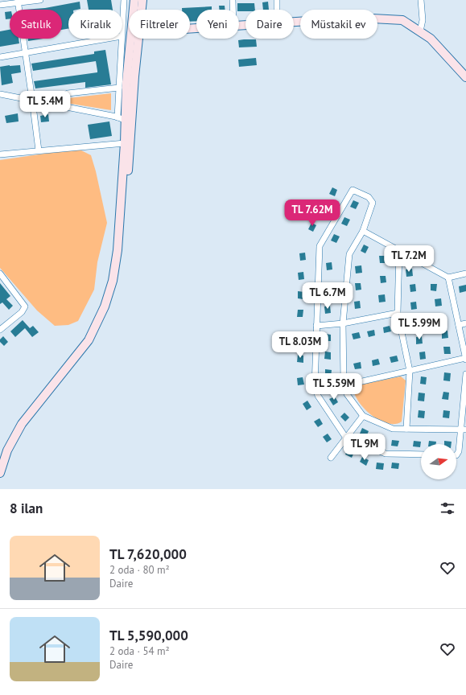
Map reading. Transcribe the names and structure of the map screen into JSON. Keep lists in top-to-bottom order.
{
  "north": "right",
  "page": {
    "chip": [
      "Satılık",
      "Kiralık",
      "Filtreler",
      "Yeni",
      "Daire",
      "Müstakil ev"
    ],
    "price": [
      "TL 5.4M",
      "TL 7.62M",
      "TL 7.2M",
      "TL 6.7M",
      "TL 5.99M",
      "TL 8.03M",
      "TL 5.59M",
      "TL 9M"
    ],
    "heading": "8 ilan",
    "list": [
      {
        "name": "TL 7,620,000",
        "note": "2 oda · 80 m² · Daire"
      },
      {
        "name": "TL 5,590,000",
        "note": "2 oda · 54 m² · Daire"
      }
    ]
  }
}
